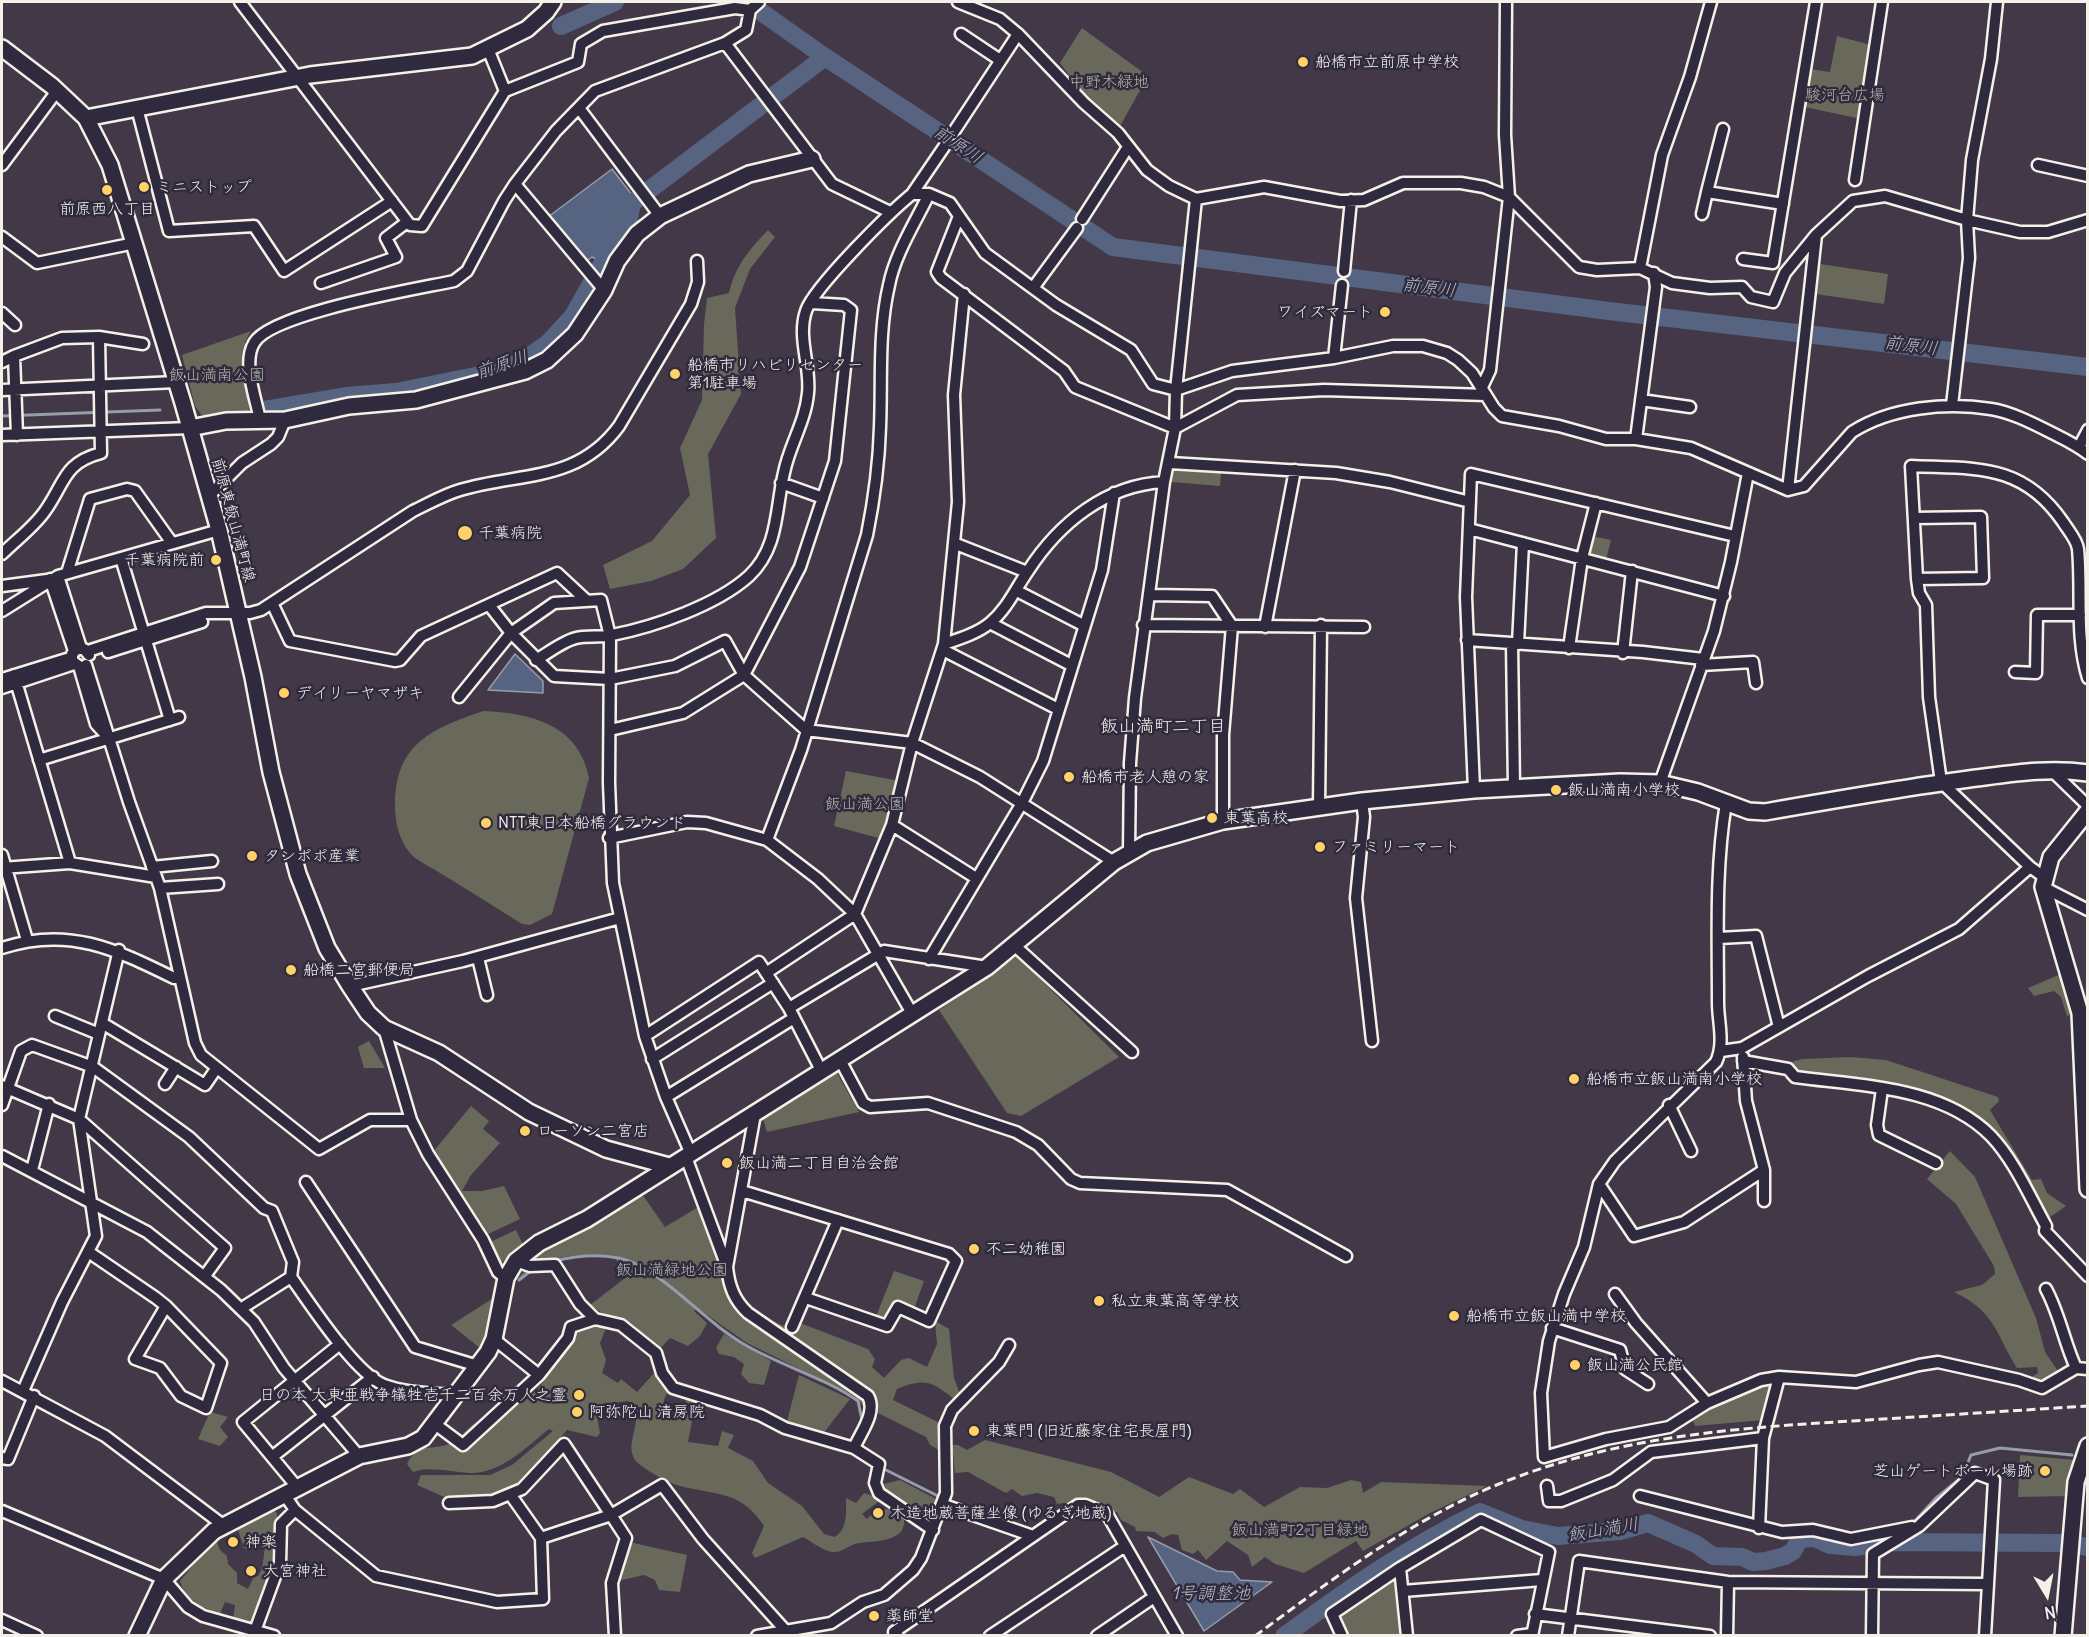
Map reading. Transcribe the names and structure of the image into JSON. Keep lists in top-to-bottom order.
{
  "streets": {
    "street": ["前原東飯山満町線"]
  },
  "districts": ["飯山満町二丁目"],
  "water": ["前原川", "飯山満川", "1号調整池"],
  "parks": [
    "中野木緑地",
    "駿河台広場",
    "飯山満南公園",
    "飯山満公園",
    "飯山満緑地公園",
    "飯山満町2丁目緑地"
  ],
  "places": [
    "船橋市立前原中学校",
    "ミニストップ",
    "前原西八丁目",
    "ワイズマート",
    "船橋市リハビリセンター 第1駐車場",
    "千葉病院",
    "千葉病院前",
    "デイリーヤマザキ",
    "船橋市老人憩の家",
    "飯山満南小学校",
    "東葉高校",
    "NTT東日本船橋グラウンド",
    "ファミリーマート",
    "タンポポ産業",
    "船橋二宮郵便局",
    "船橋市立飯山満南小学校",
    "ローソン二宮店",
    "飯山満二丁目自治会館",
    "不二幼稚園",
    "私立東葉高等学校",
    "船橋市立飯山満中学校",
    "飯山満公民館",
    "日の本 大東亜戦争犠牲壱千二百余万人之霊",
    "阿弥陀山 清房院",
    "東葉門 (旧近藤家住宅長屋門)",
    "芝山ゲートボール場跡",
    "木造地蔵菩薩坐像 (ゆるぎ地蔵)",
    "神楽",
    "大宮神社",
    "薬師堂"
  ],
  "north": "bottom"
}
